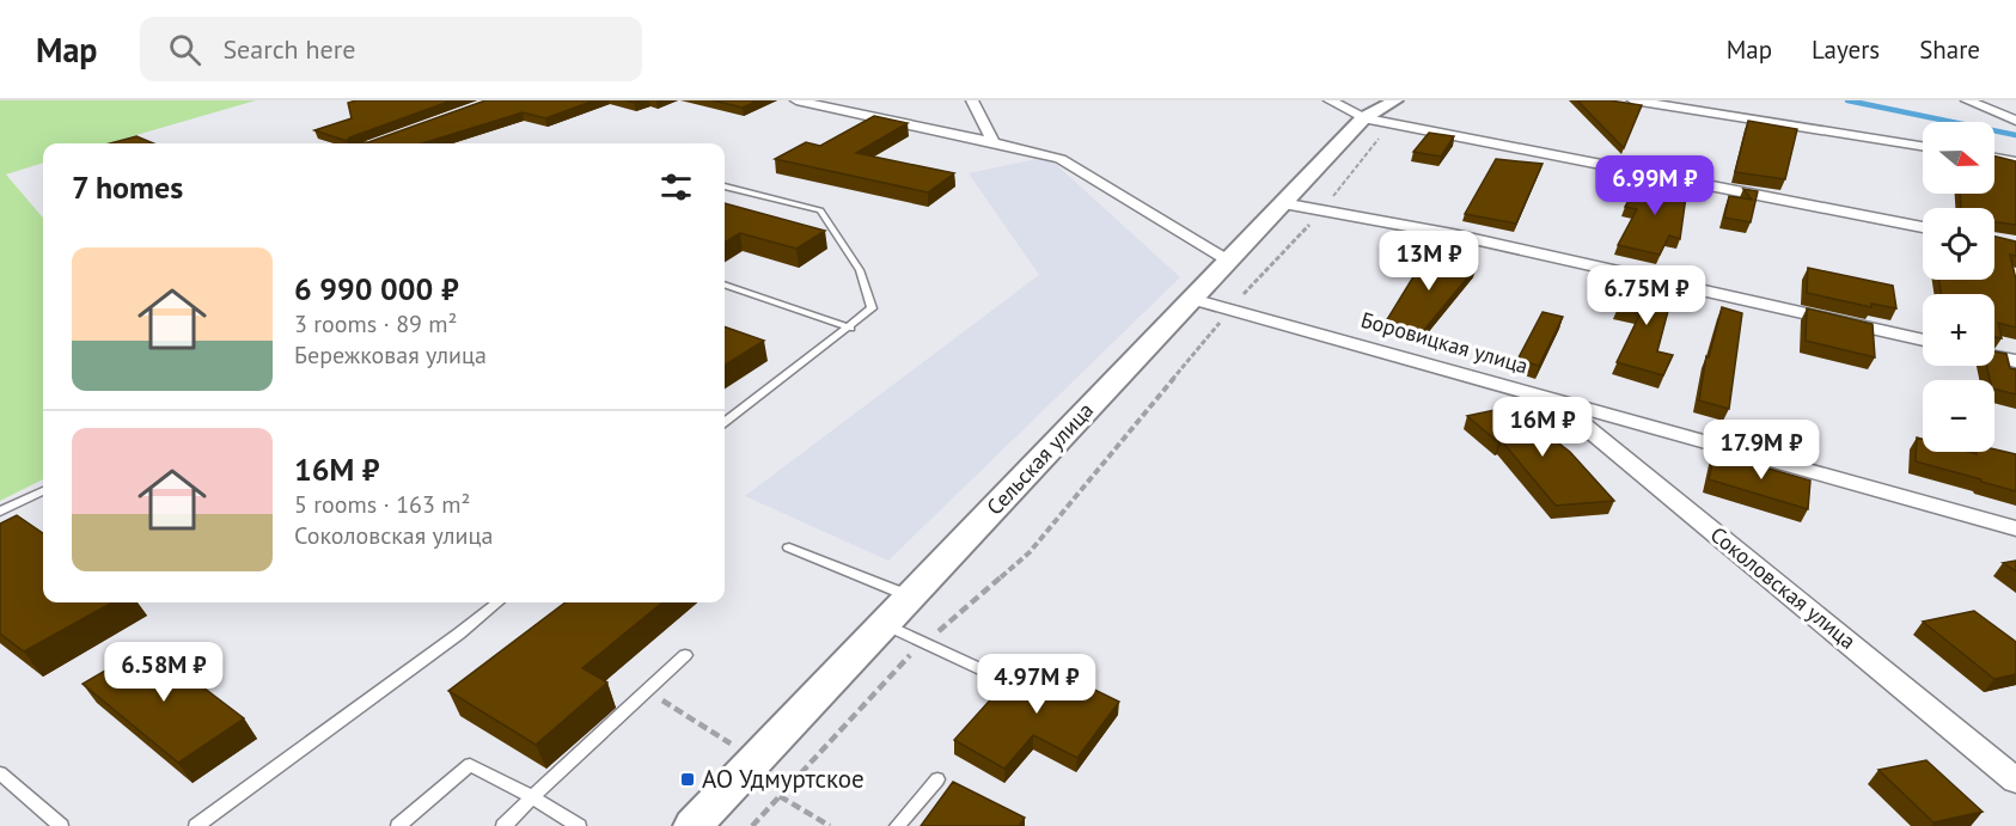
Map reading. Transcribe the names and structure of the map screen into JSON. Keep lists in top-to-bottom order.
{
  "streets": {
    "street": ["Боровицкая улица", "Сельская улица", "Соколовская улица"]
  },
  "crossings": [
    ["Боровицкая улица", "Сельская улица"],
    ["Боровицкая улица", "Соколовская улица"]
  ],
  "places": {
    "transit": ["АО Удмуртское"]
  },
  "north": "right",
  "page": {
    "header": "Map",
    "search": "Search here",
    "nav": ["Map", "Layers", "Share"],
    "map_buttons": ["+", "−"],
    "heading": "7 homes",
    "price": [
      "6.99M ₽",
      "13M ₽",
      "6.75M ₽",
      "16M ₽",
      "17.9M ₽",
      "6.58M ₽",
      "4.97M ₽"
    ],
    "list": [
      {
        "name": "6 990 000 ₽",
        "note": "3 rooms · 89 m² · Бережковая улица"
      },
      {
        "name": "16M ₽",
        "note": "5 rooms · 163 m² · Соколовская улица"
      }
    ]
  }
}
